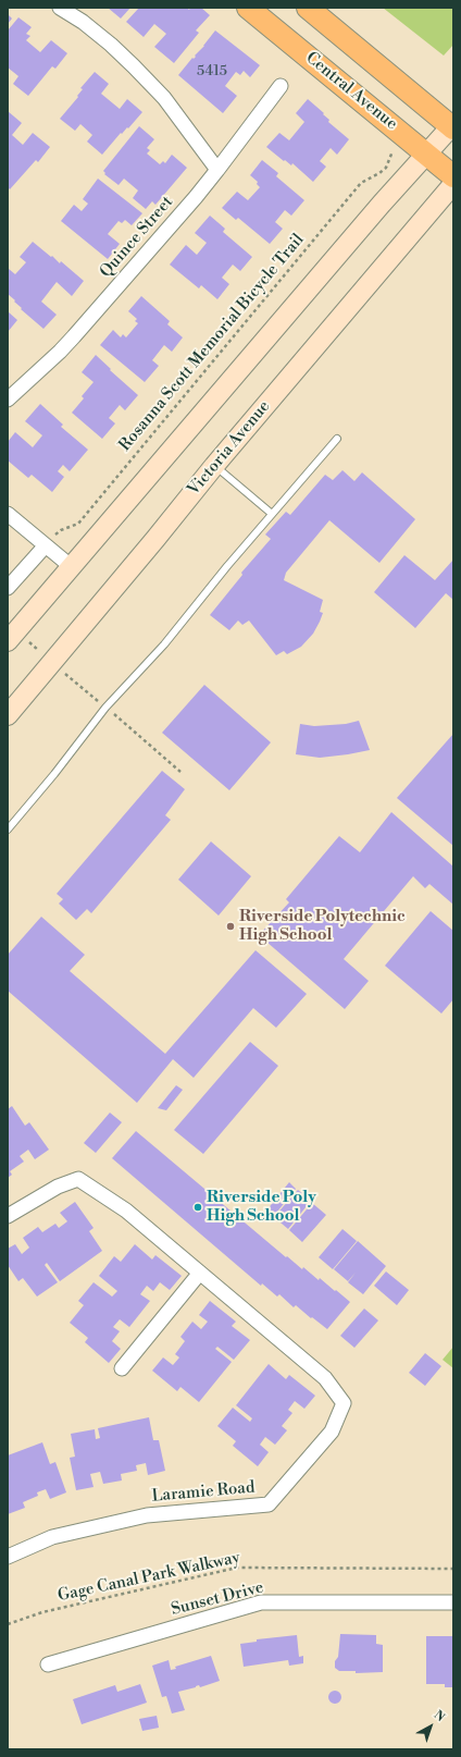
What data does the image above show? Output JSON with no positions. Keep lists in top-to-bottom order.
{
  "streets": {
    "main road": ["Central Avenue", "Victoria Avenue"],
    "street": ["Quince Street", "Laramie Road", "Sunset Drive"],
    "path": ["Rosanna Scott Memorial Bicycle Trail", "Gage Canal Park Walkway"]
  },
  "places": ["Riverside Polytechnic High School", "Riverside Poly High School"],
  "house_numbers": ["5415"],
  "north": "top right"
}
